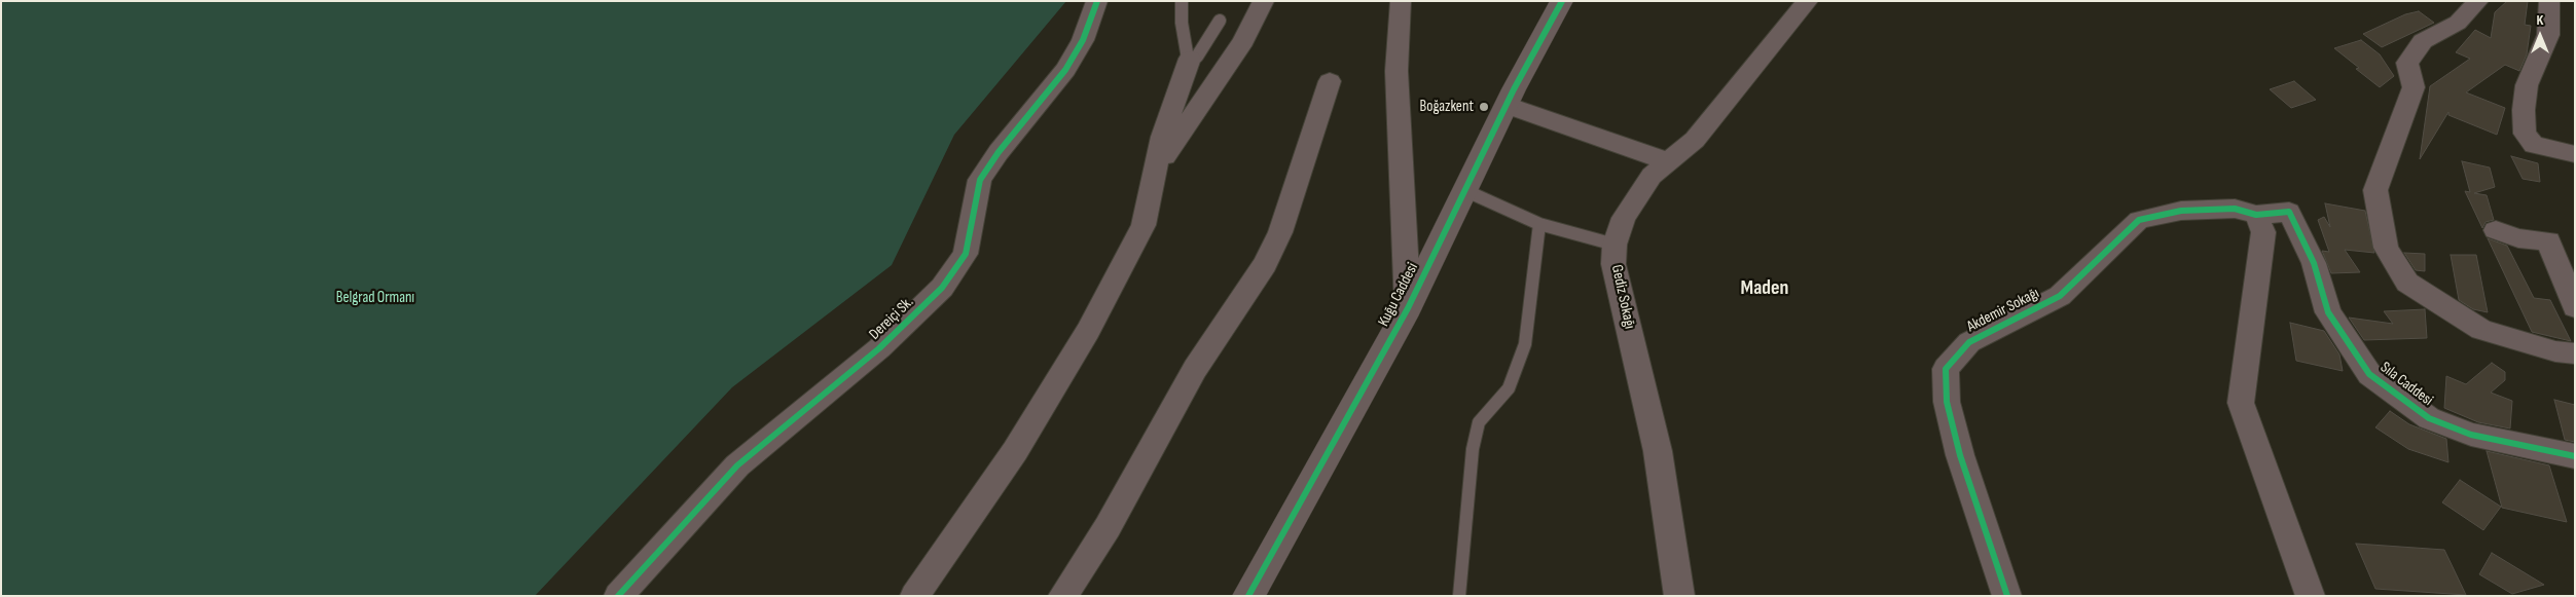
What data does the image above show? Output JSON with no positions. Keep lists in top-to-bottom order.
{
  "streets": {
    "street": [
      "Kuğu Caddesi",
      "Gediz Sokağı",
      "Akdemir Sokağı",
      "Dereiçi Sk.",
      "Sıla Caddesi"
    ]
  },
  "crossings": [
    ["Akdemir Sokağı", "Sıla Caddesi"]
  ],
  "districts": ["Maden"],
  "parks": ["Belgrad Ormanı"],
  "places": ["Boğazkent"],
  "north": "top"
}
